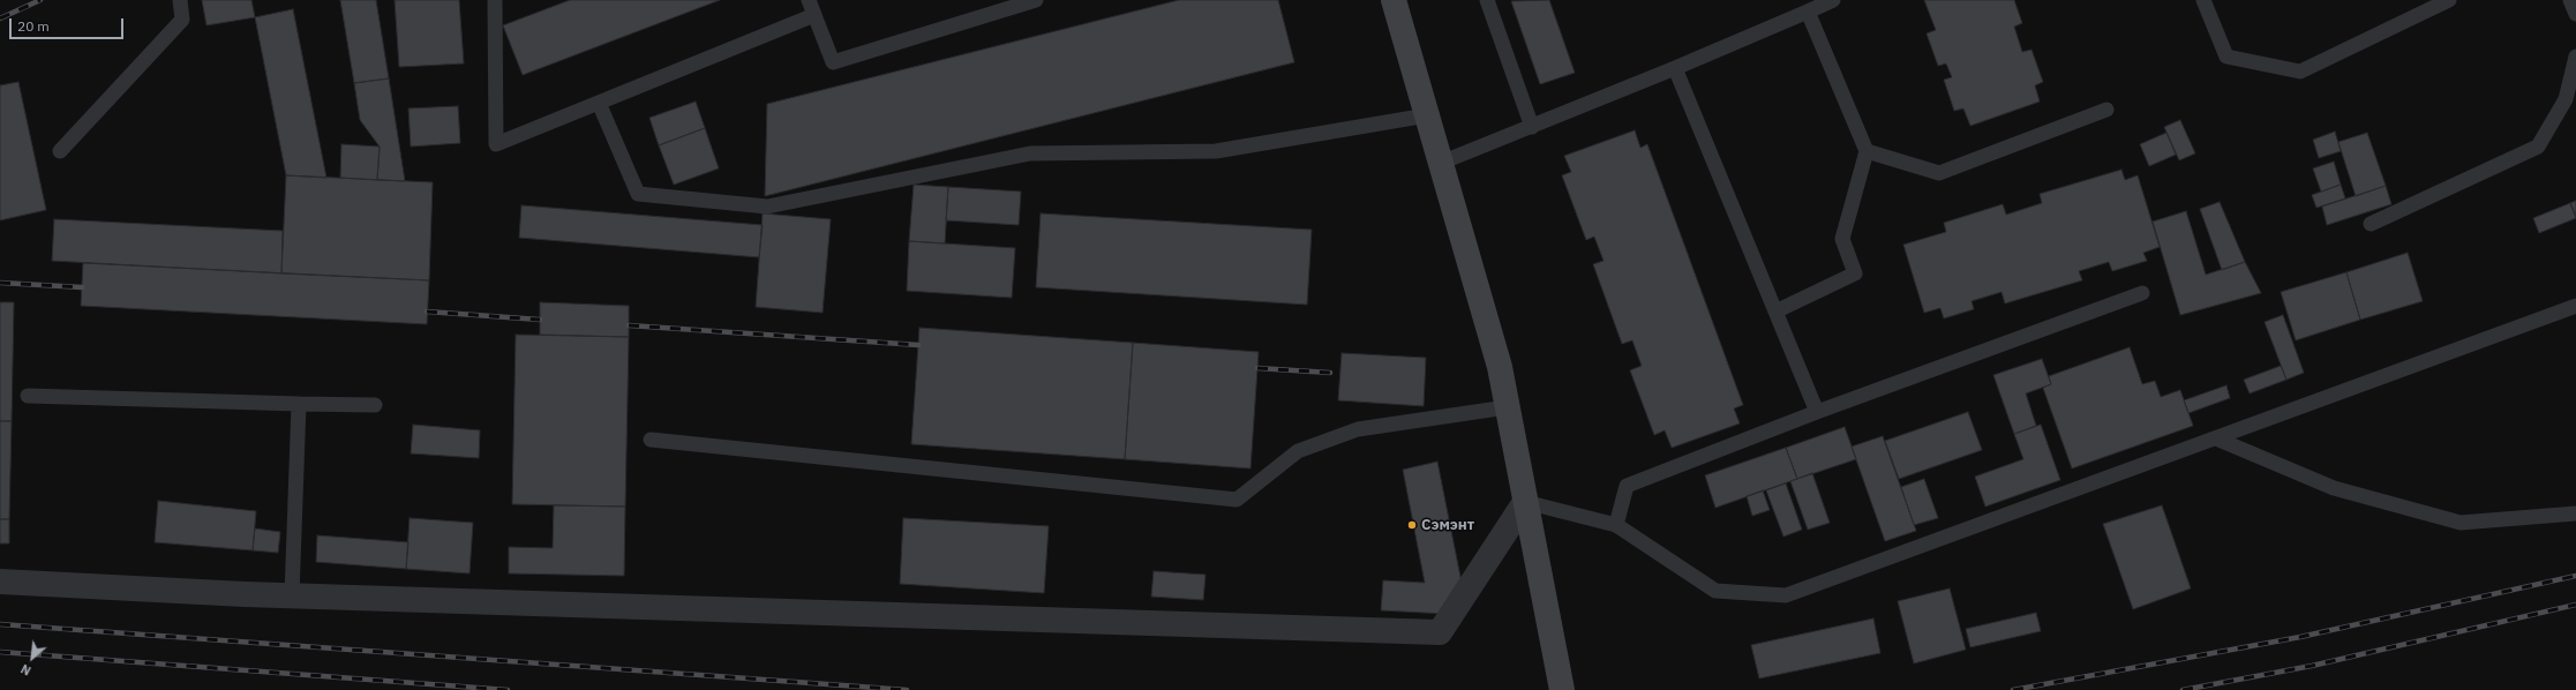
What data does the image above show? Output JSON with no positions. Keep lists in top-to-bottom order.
{
  "places": ["Сэмэнт"],
  "scale_bar": "20 m",
  "north": "bottom left"
}
